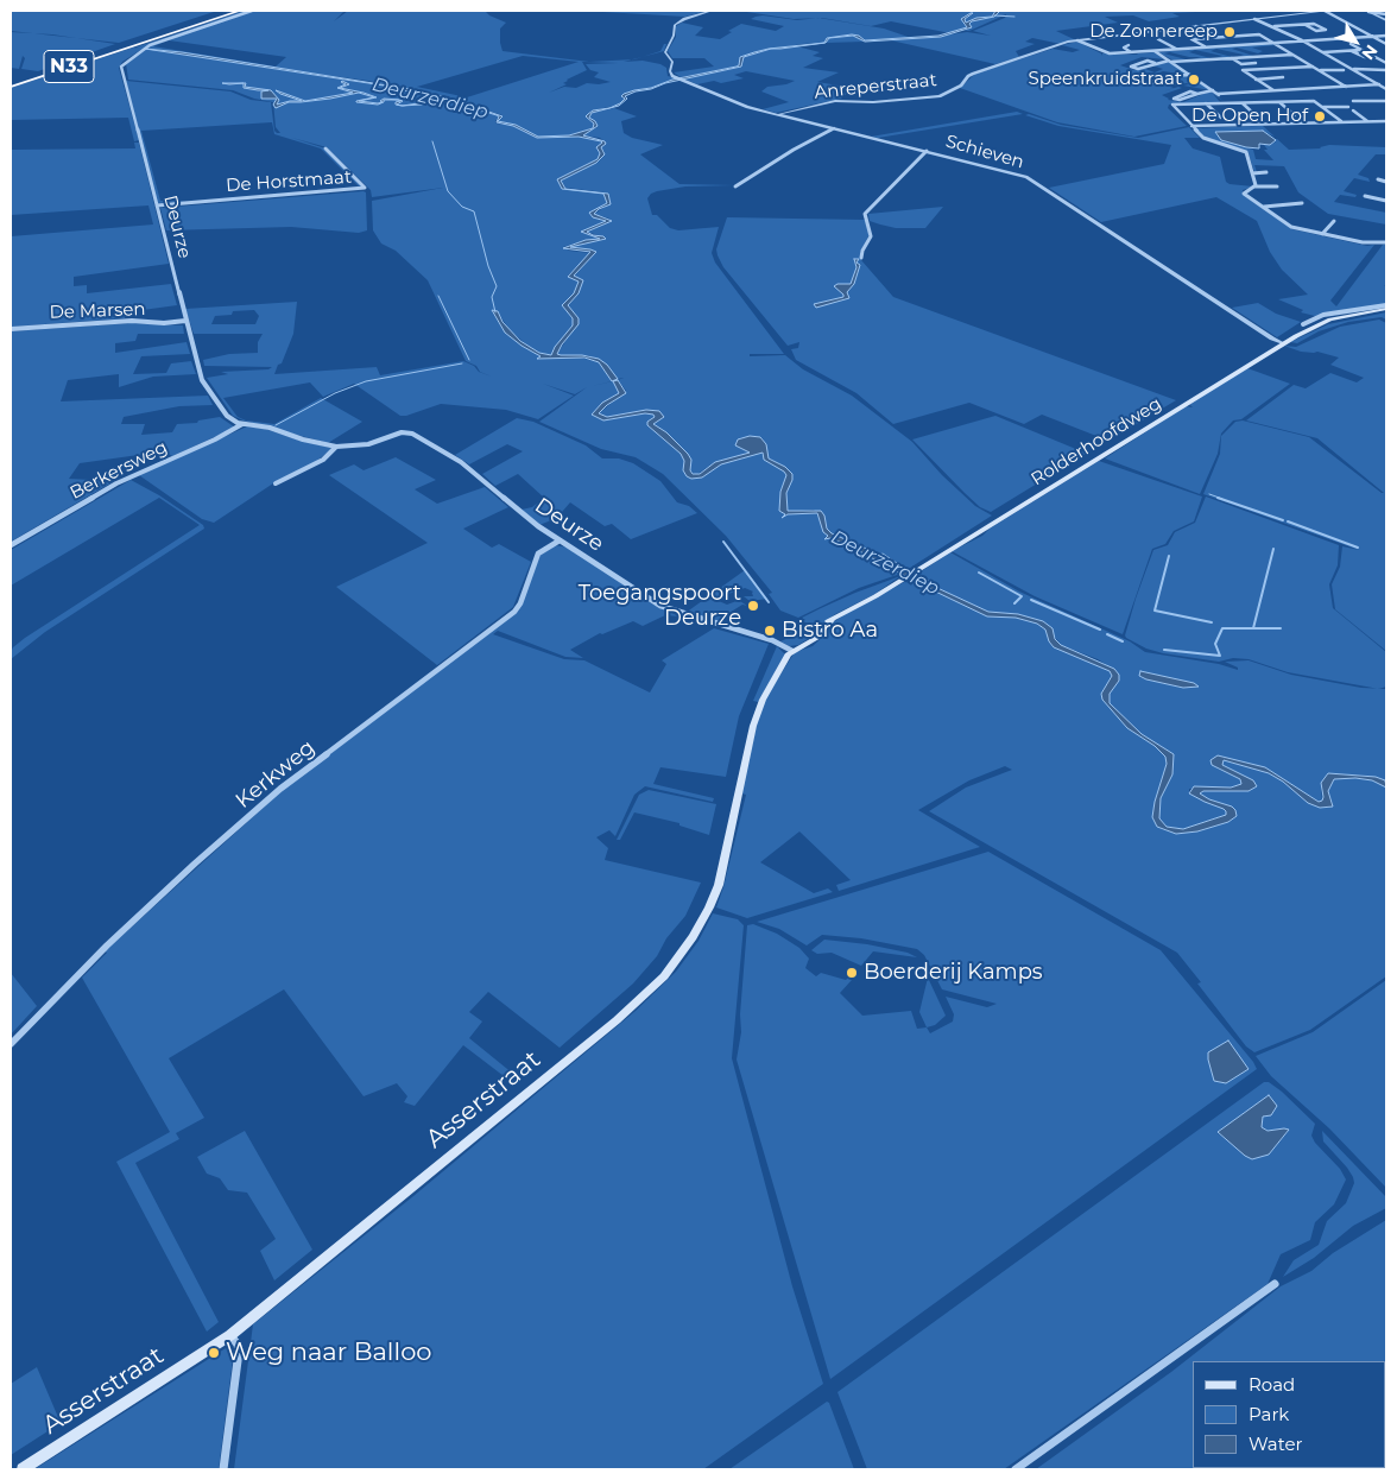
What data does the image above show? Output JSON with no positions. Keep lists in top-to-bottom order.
{
  "streets": {
    "highway": ["N33"],
    "main road": ["Rolderhoofdweg", "Asserstraat"],
    "street": [
      "Anreperstraat",
      "Schieven",
      "De Horstmaat",
      "Deurze",
      "De Marsen",
      "Berkersweg",
      "Kerkweg"
    ]
  },
  "crossings": [
    ["Anreperstraat", "Schieven"],
    ["Schieven", "Rolderhoofdweg"],
    ["De Horstmaat", "Deurze"],
    ["Deurze", "De Marsen"],
    ["Deurze", "Rolderhoofdweg"],
    ["Deurze", "Berkersweg"],
    ["Deurze", "Kerkweg"],
    ["Deurze", "Asserstraat"],
    ["Rolderhoofdweg", "Asserstraat"]
  ],
  "water": ["Deurzerdiep"],
  "places": [
    "De Zonnereep",
    "Speenkruidstraat",
    "De Open Hof",
    "Toegangspoort Deurze",
    "Bistro Aa",
    "Boerderij Kamps",
    "Weg naar Balloo"
  ],
  "legend": ["Road", "Park", "Water"],
  "north": "bottom right"
}
